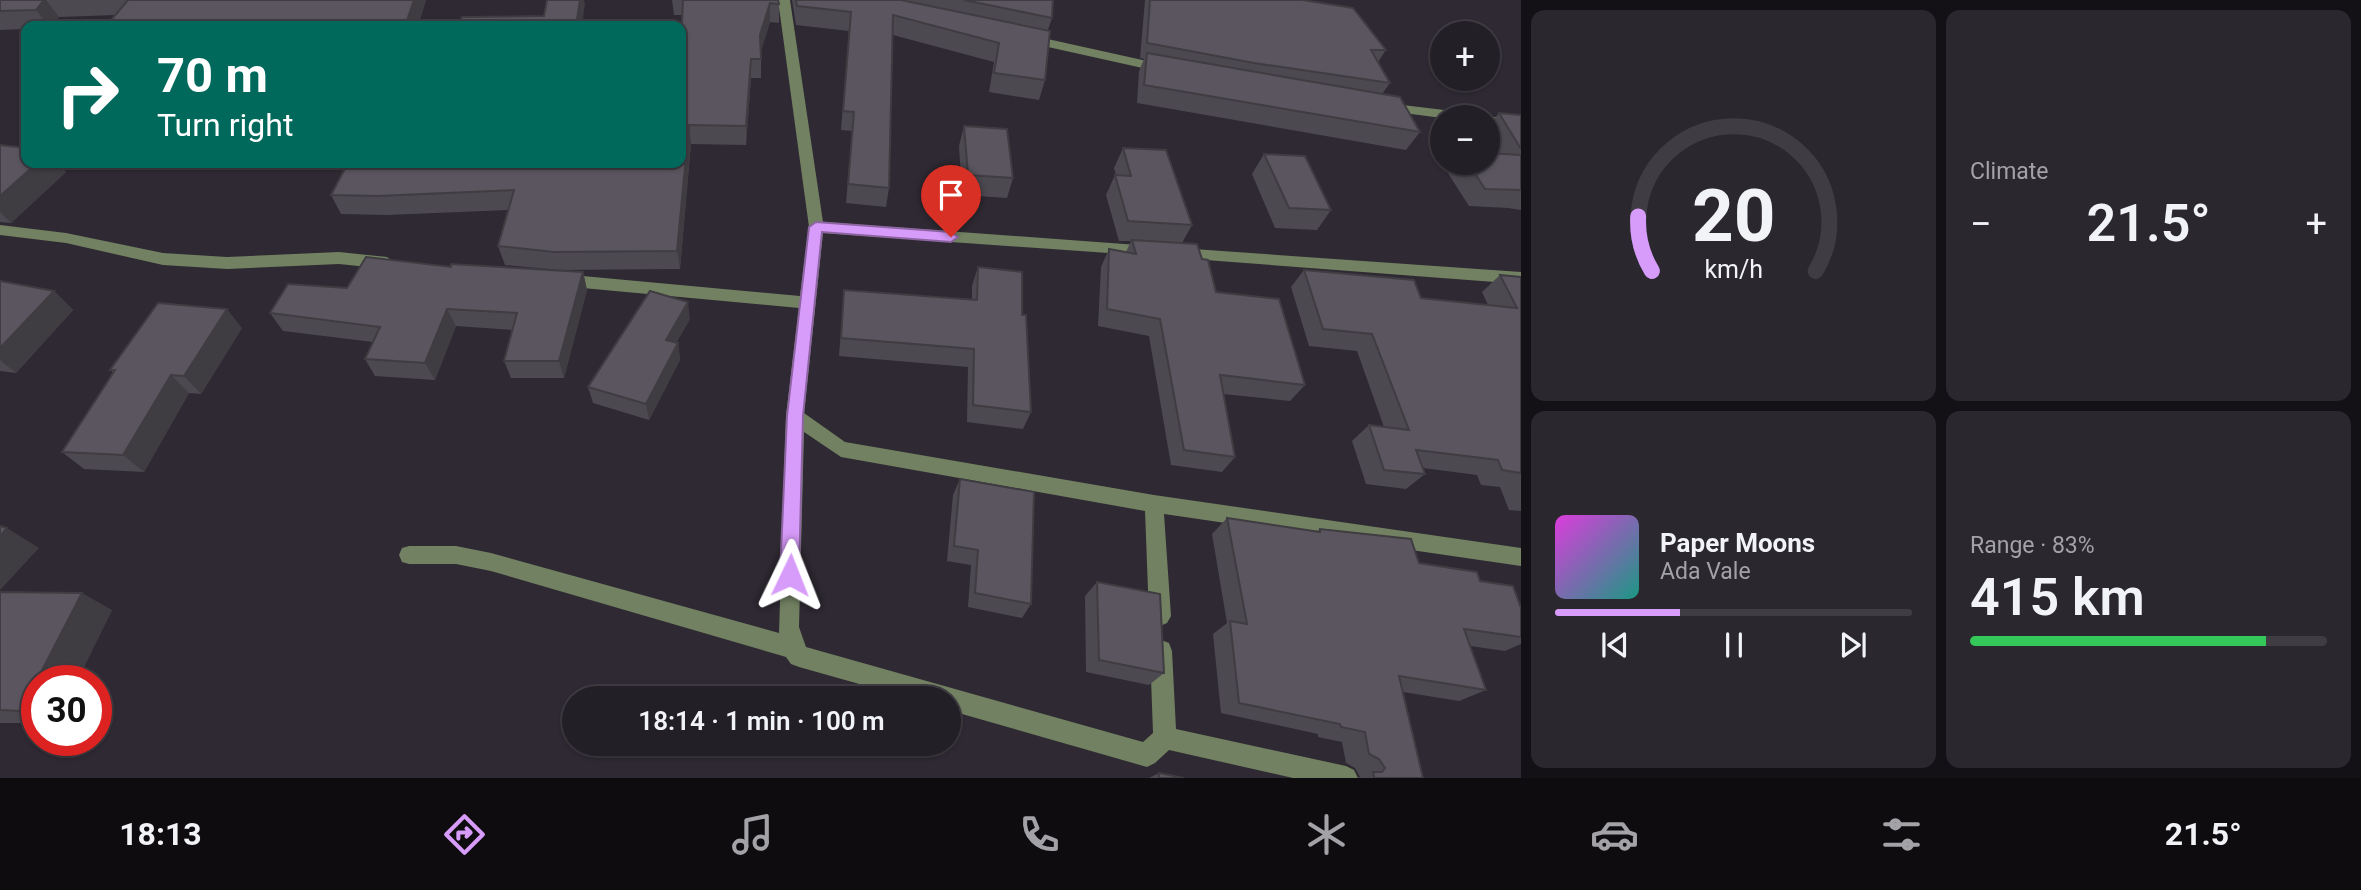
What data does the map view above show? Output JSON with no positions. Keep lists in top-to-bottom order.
{
  "page": {
    "tile": [
      "Climate",
      ["Range · 83%", "415 km"]
    ],
    "map_buttons": ["+", "−"],
    "turn": ["70 m", "Turn right"],
    "heat": ["−", "21.5°", "+"],
    "song": ["Paper Moons", "Ada Vale"],
    "limit": "30",
    "trip": "18:14 · 1 min · 100 m",
    "tabs": ["18:13", "21.5°"],
    "gauge": ["20", "km/h"]
  }
}
